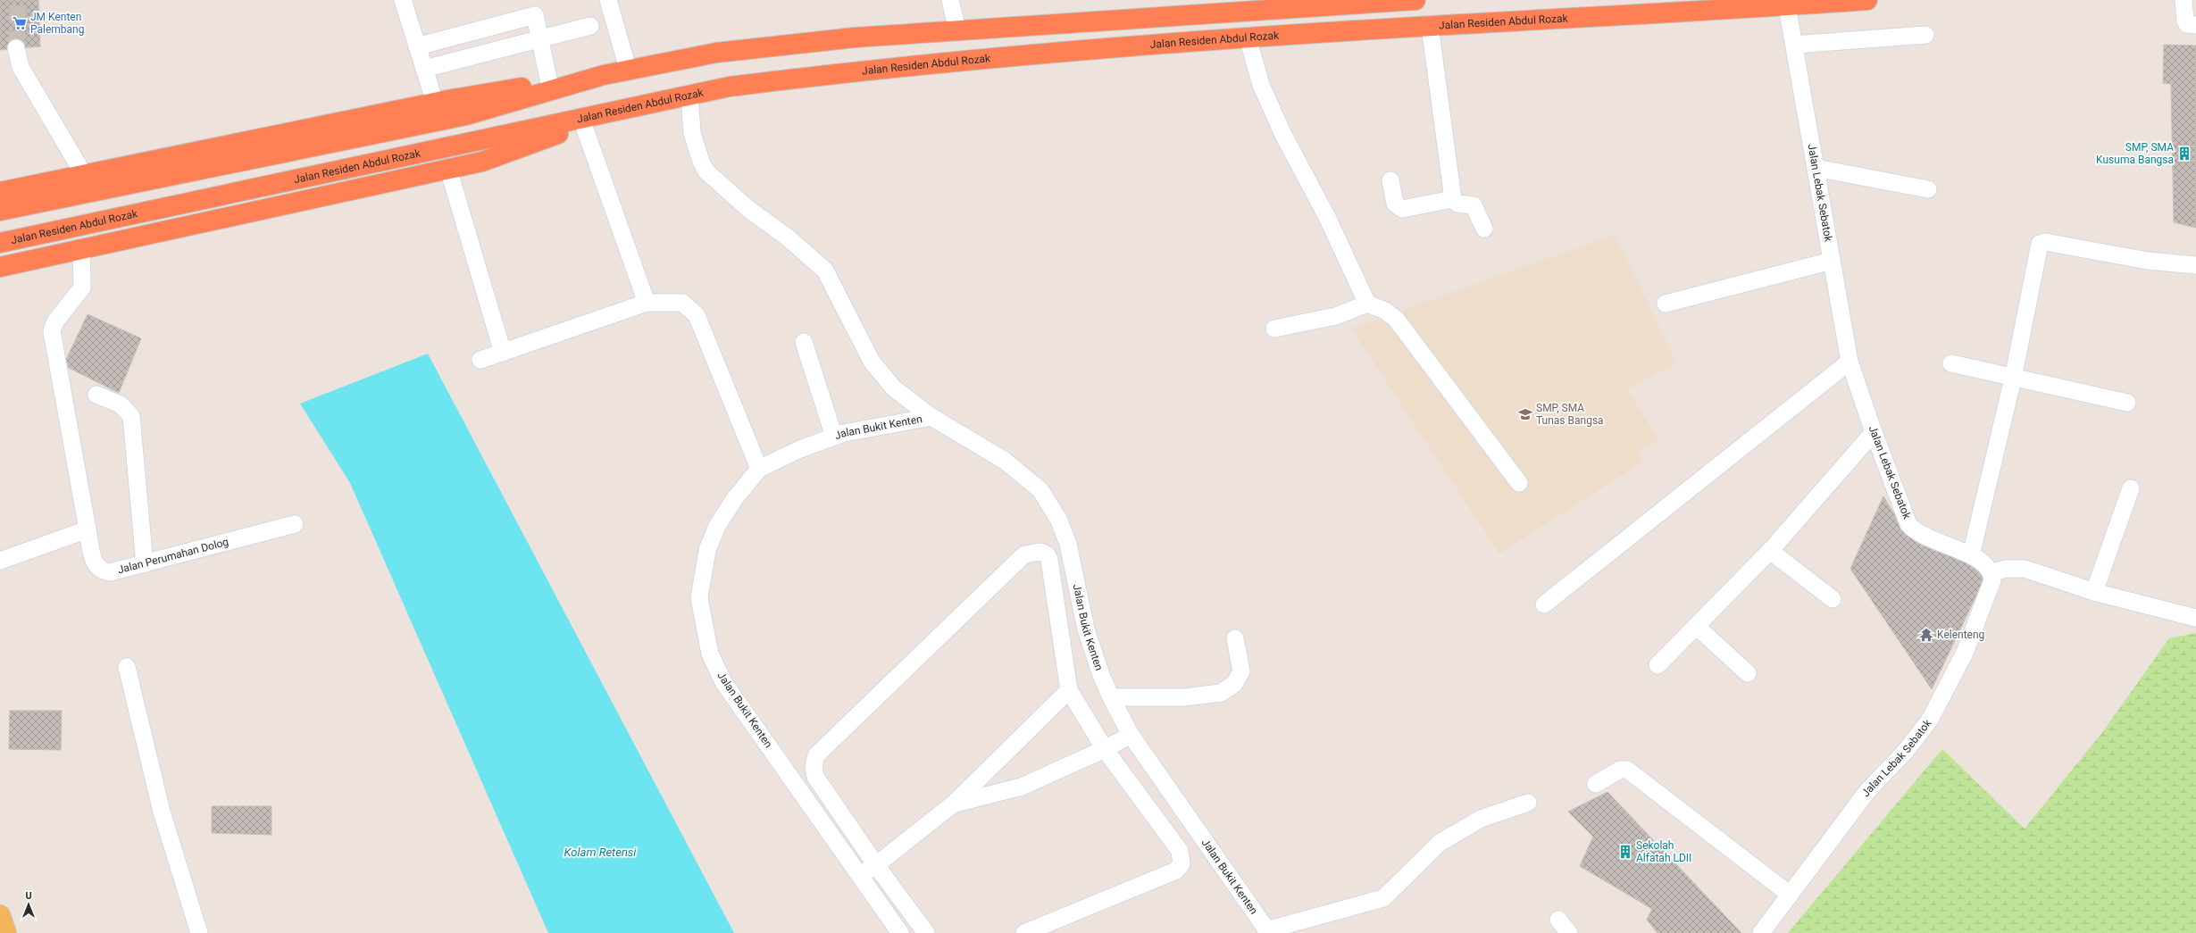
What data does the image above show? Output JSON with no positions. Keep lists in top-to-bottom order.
{
  "streets": {
    "highway": ["Jalan Residen Abdul Rozak"],
    "street": ["Jalan Lebak Sebatok", "Jalan Bukit Kenten", "Jalan Perumahan Dolog"]
  },
  "crossings": [
    ["Jalan Residen Abdul Rozak", "Jalan Lebak Sebatok"]
  ],
  "water": ["Kolam Retensi"],
  "places": {
    "supermarket": ["JM Kenten Palembang"],
    "building": ["SMP, SMA Kusuma Bangsa", "Sekolah Alfatah LDII"],
    "school or university": ["SMP, SMA Tunas Bangsa"],
    "temple": ["Kelenteng"]
  },
  "north": "top"
}
